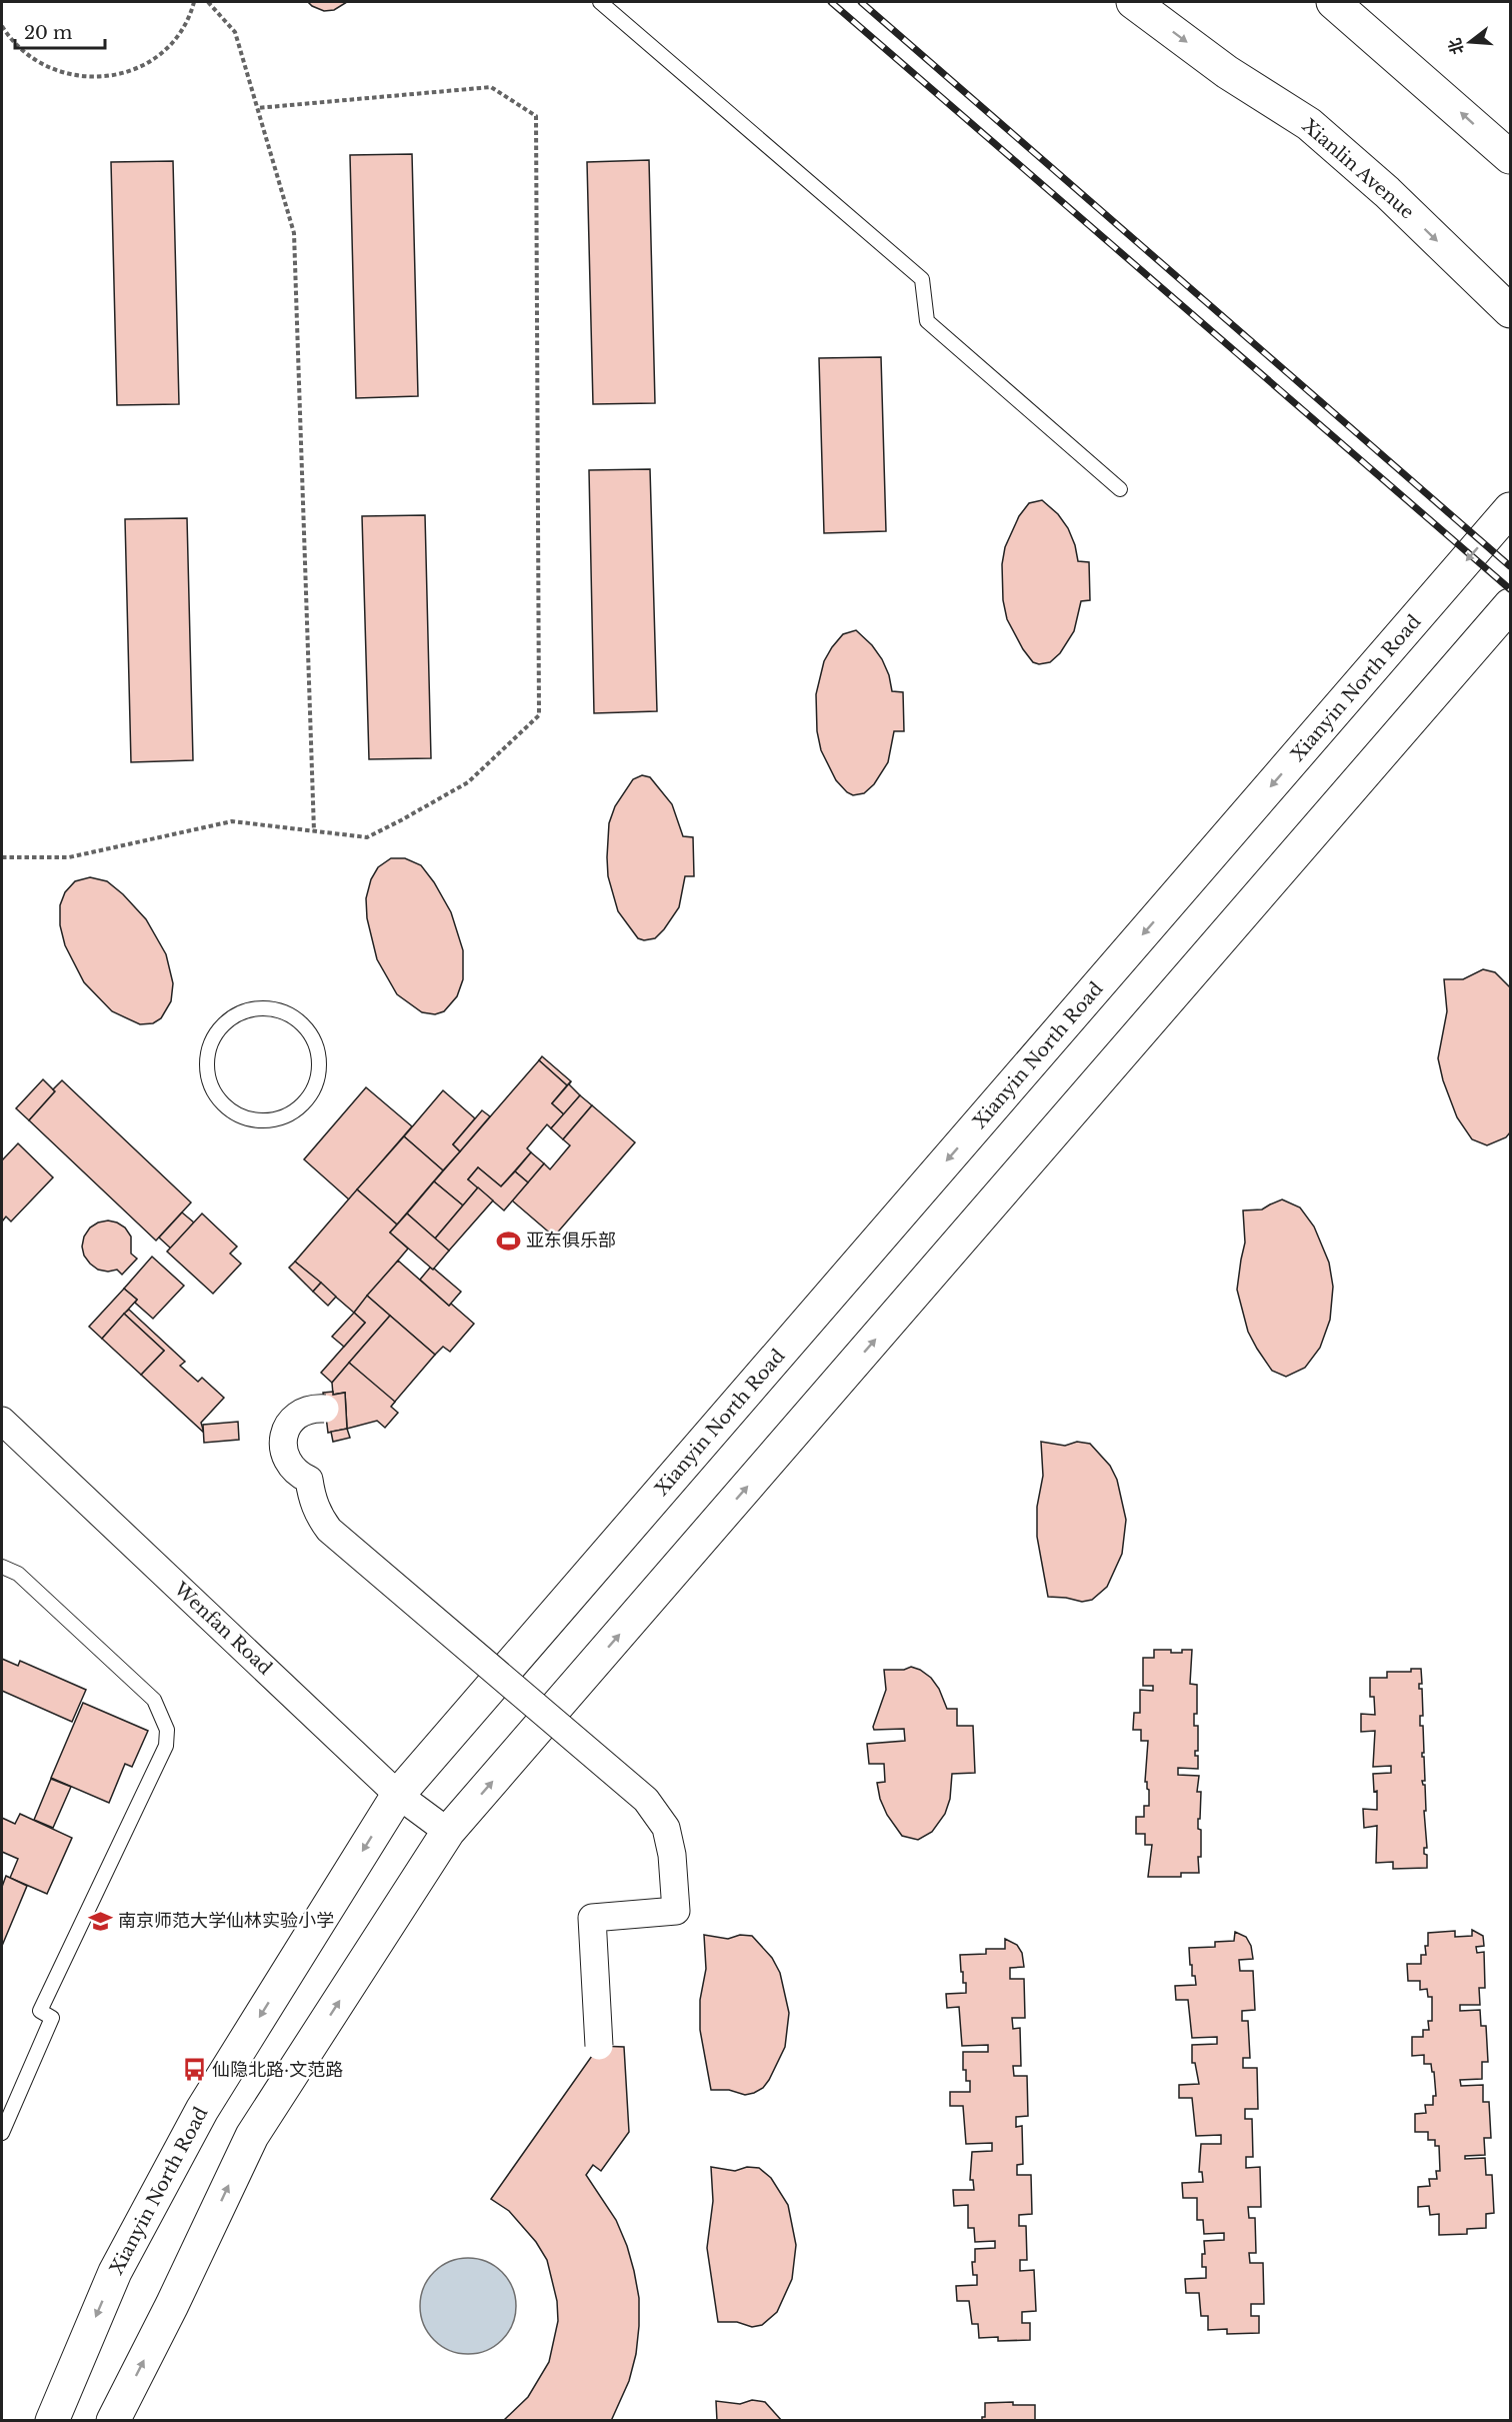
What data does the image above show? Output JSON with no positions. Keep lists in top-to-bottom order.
{
  "streets": {
    "main road": ["Xianlin Avenue", "Xianyin North Road"],
    "street": ["Wenfan Road"]
  },
  "crossings": [
    ["Xianyin North Road", "Wenfan Road"]
  ],
  "places": {
    "sports": ["亚东俱乐部"],
    "school or university": ["南京师范大学仙林实验小学"],
    "bus stop": ["仙隐北路·文范路"]
  },
  "scale_bar": "20 m",
  "north": "left"
}
